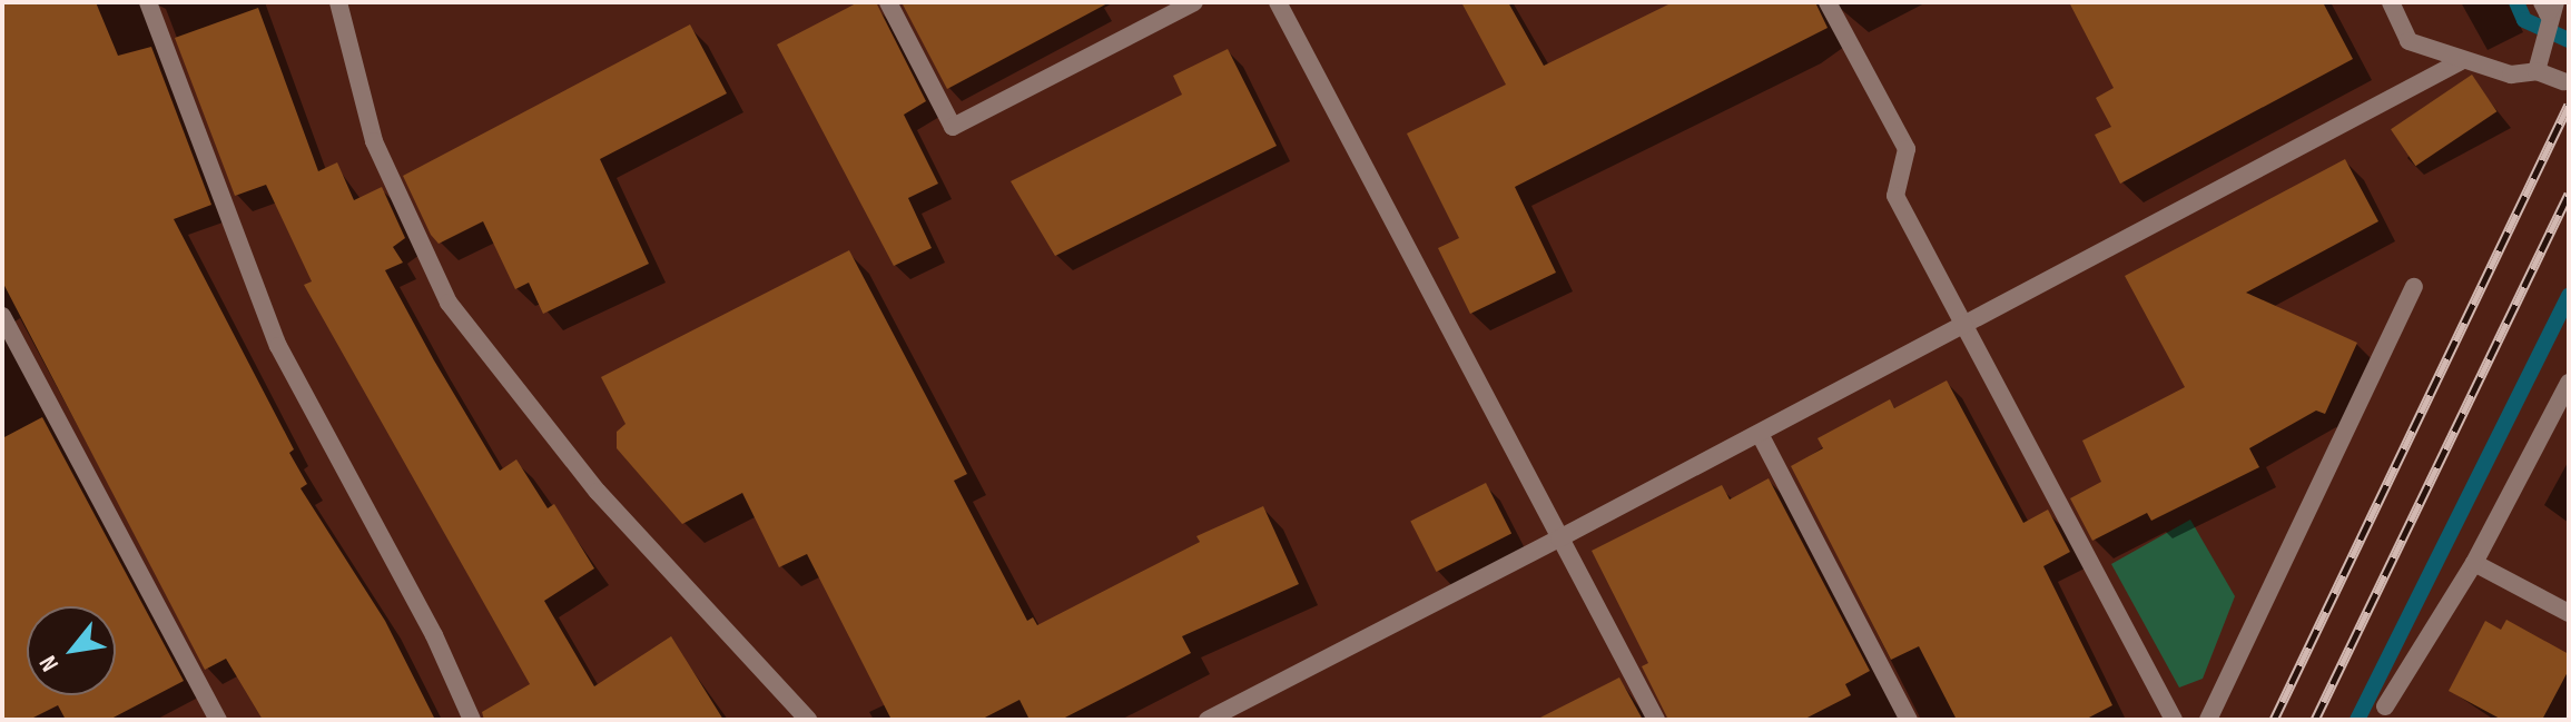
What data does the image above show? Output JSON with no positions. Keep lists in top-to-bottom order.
{
  "north": "bottom left"
}
